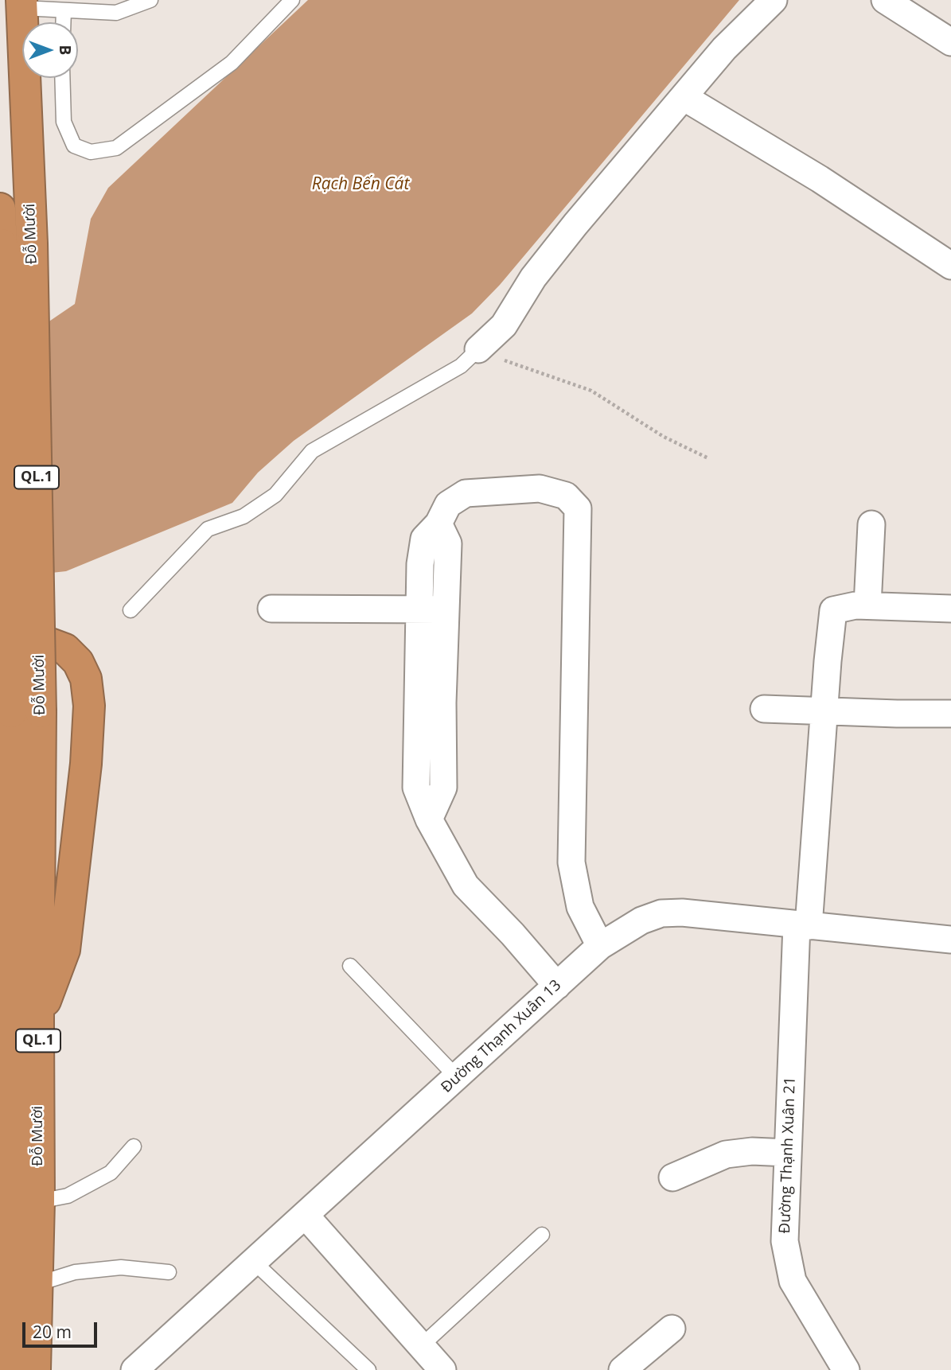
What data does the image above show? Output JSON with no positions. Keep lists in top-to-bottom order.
{
  "streets": {
    "highway": ["Đỗ Mười", "QL.1"],
    "street": ["Đường Thạnh Xuân 13", "Đường Thạnh Xuân 21"]
  },
  "crossings": [
    ["Đường Thạnh Xuân 13", "Đường Thạnh Xuân 21"]
  ],
  "water": ["Rạch Bến Cát"],
  "scale_bar": "20 m",
  "north": "right"
}
